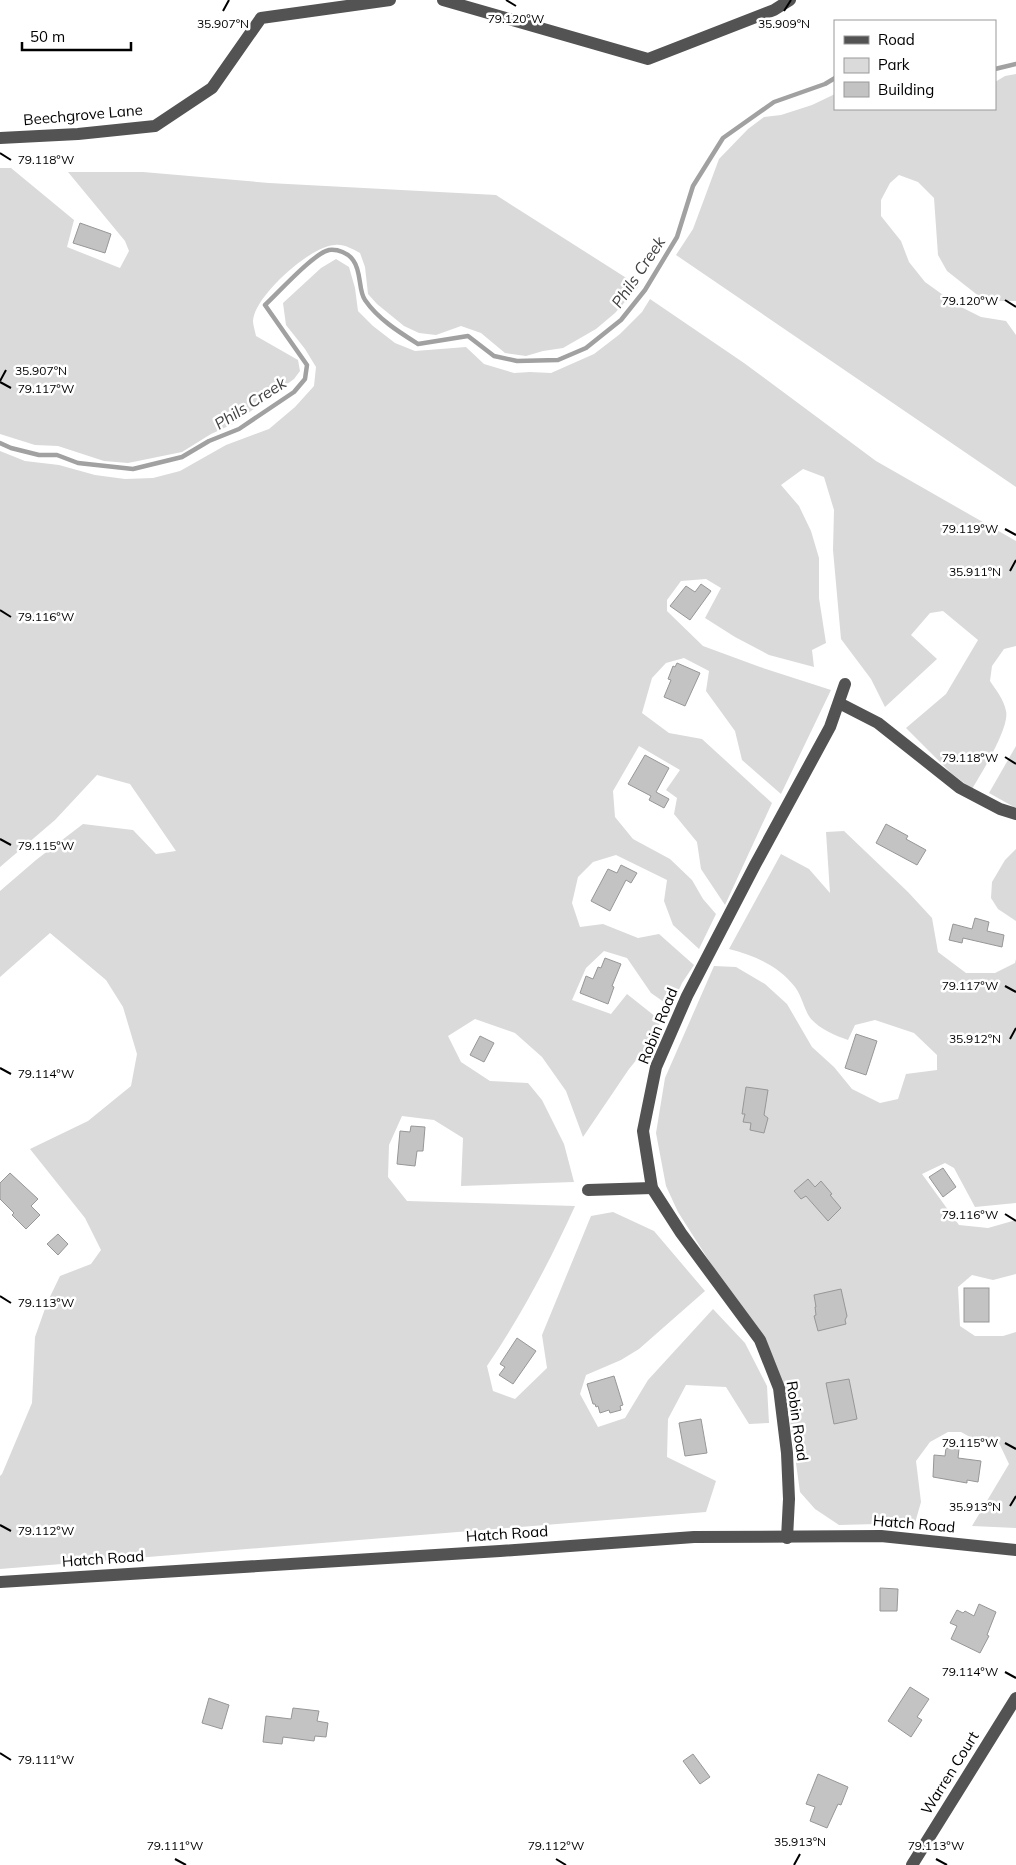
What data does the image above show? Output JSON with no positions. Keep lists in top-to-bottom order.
{
  "streets": {
    "street": [
      "Beechgrove Lane",
      "Robin Road",
      "Hatch Road",
      "Warren Court"
    ]
  },
  "crossings": [
    ["Robin Road", "Hatch Road"]
  ],
  "water": ["Phils Creek"],
  "legend": ["Road", "Park", "Building"],
  "scale_bar": "50 m",
  "coordinates": [
    "79.120°W",
    "35.907°N",
    "35.909°N",
    "79.118°W",
    "79.117°W",
    "79.119°W",
    "35.911°N",
    "79.116°W",
    "79.115°W",
    "35.912°N",
    "79.114°W",
    "79.113°W",
    "35.913°N",
    "79.112°W",
    "79.111°W"
  ]
}
